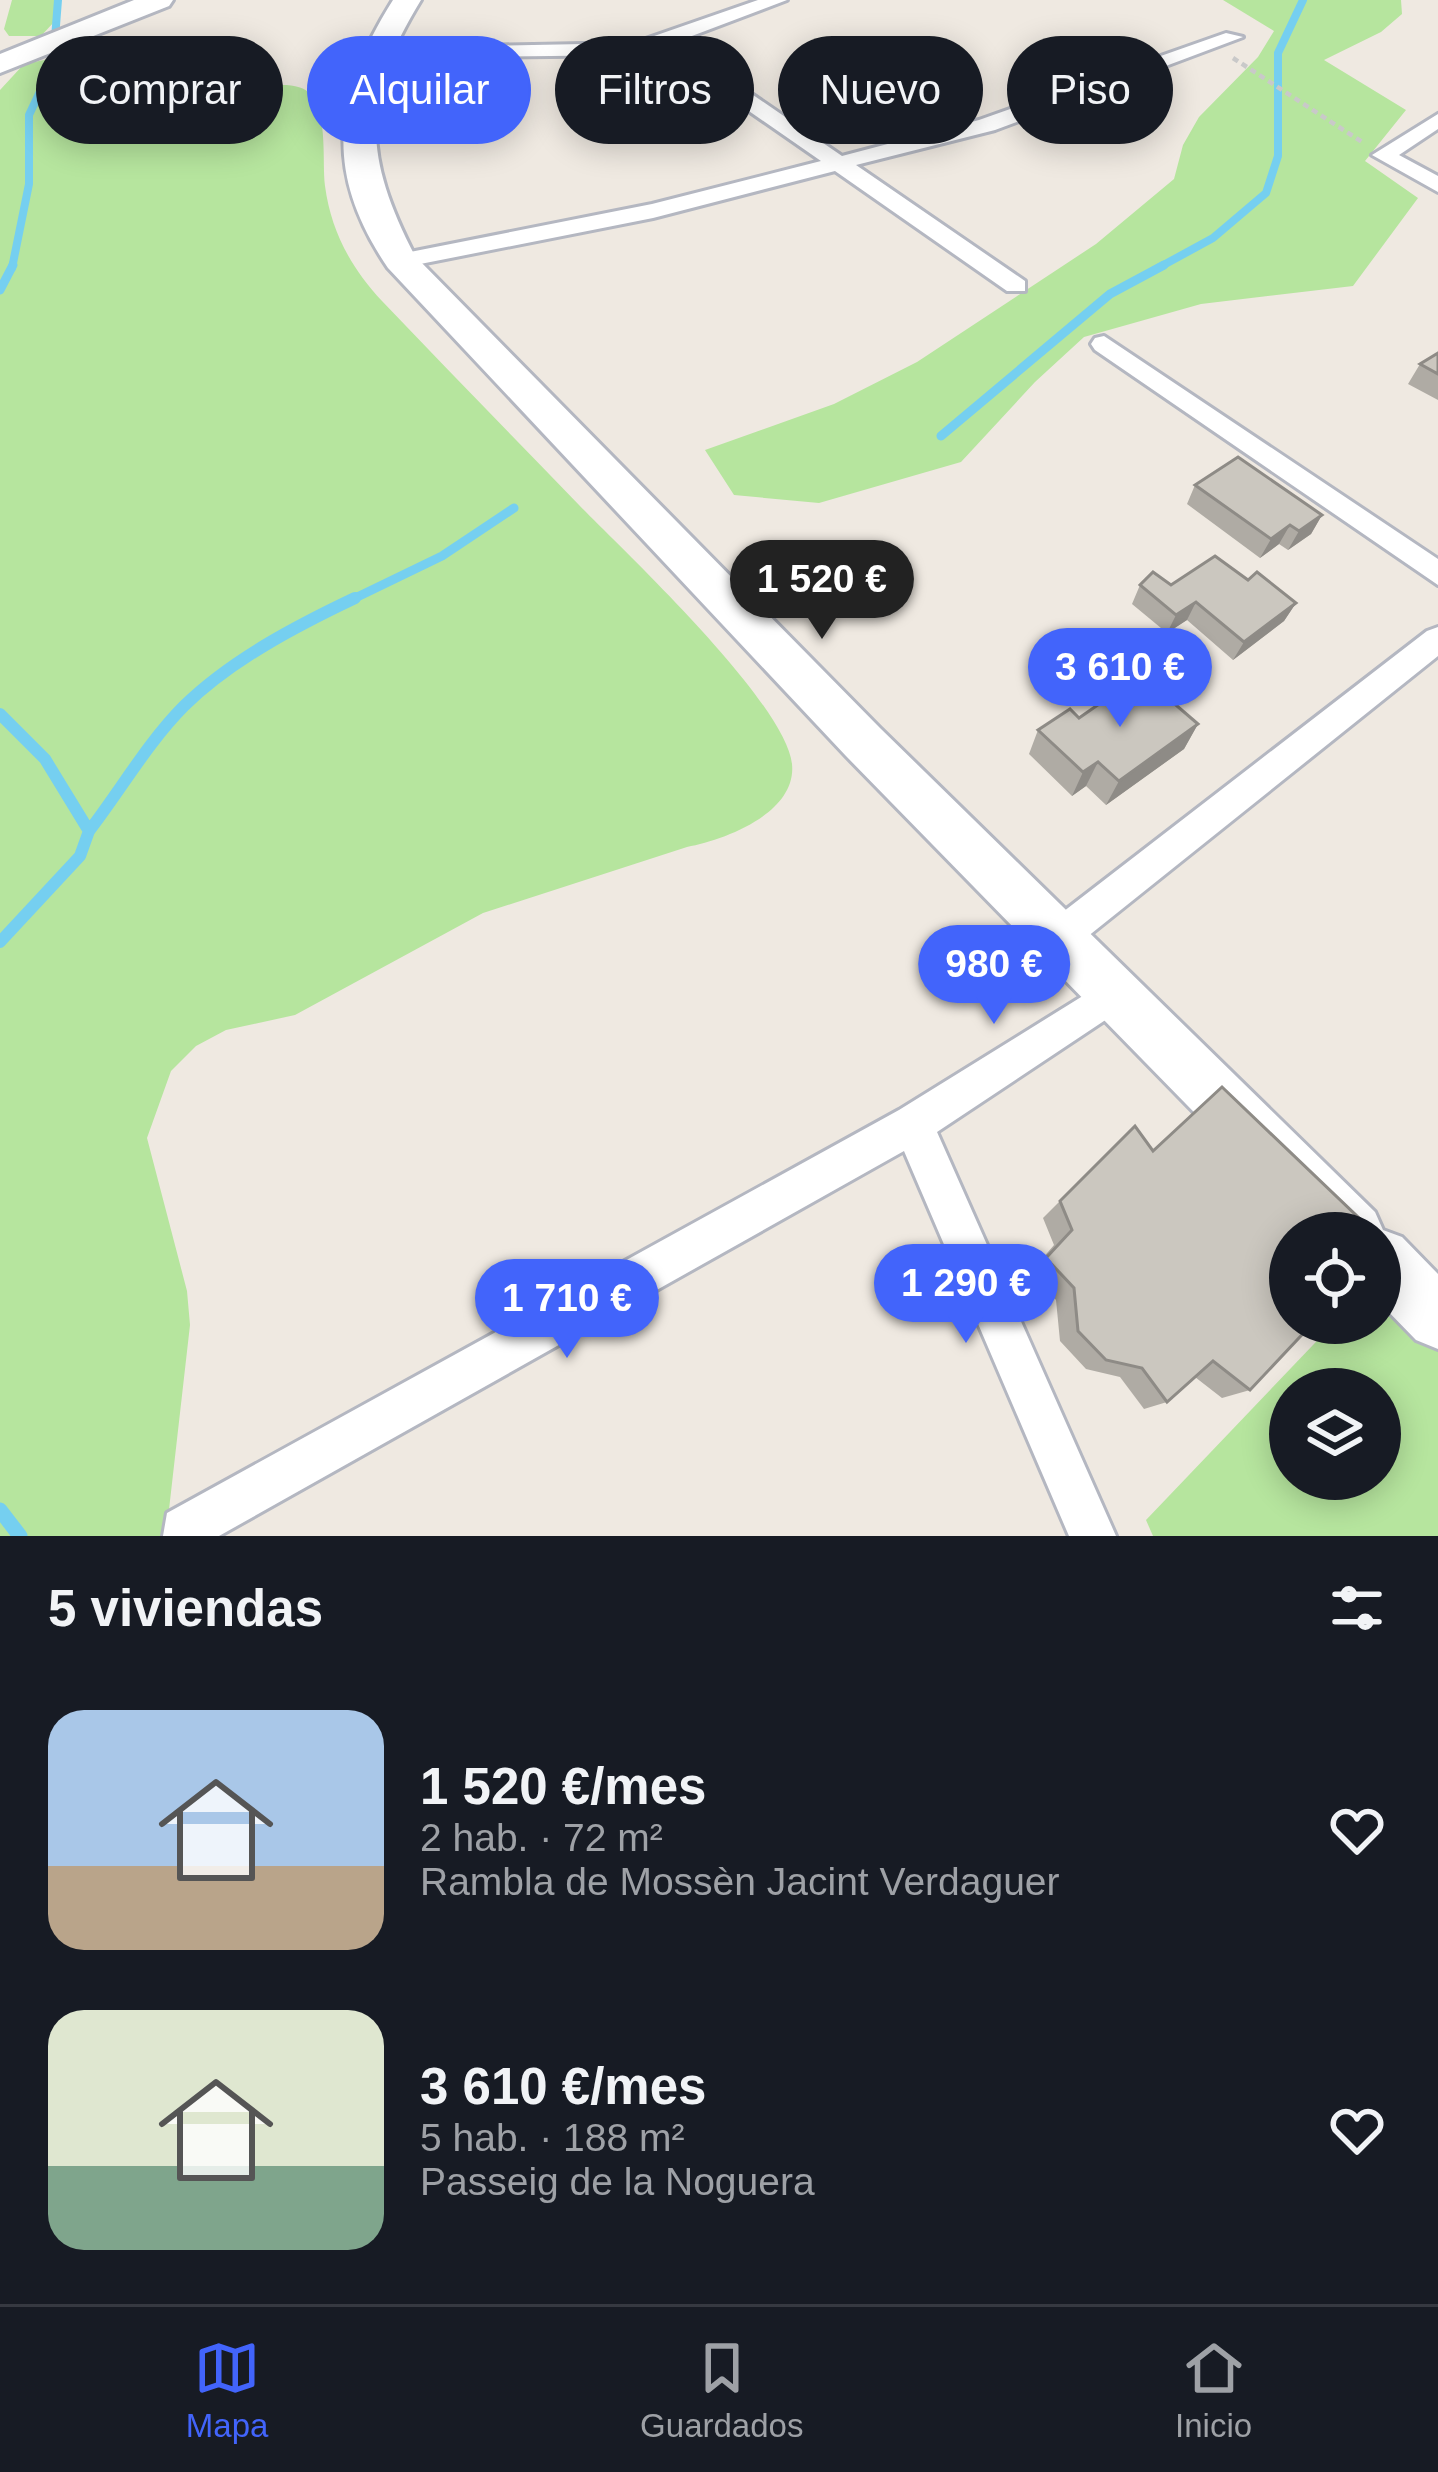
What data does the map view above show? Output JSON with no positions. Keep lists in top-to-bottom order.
{
  "page": {
    "chip": [
      "Comprar",
      "Alquilar",
      "Filtros",
      "Nuevo",
      "Piso"
    ],
    "price": [
      "1 520 €",
      "3 610 €",
      "980 €",
      "1 290 €",
      "1 710 €"
    ],
    "heading": "5 viviendas",
    "list": [
      {
        "name": "1 520 €/mes",
        "note": "2 hab. · 72 m² · Rambla de Mossèn Jacint Verdaguer"
      },
      {
        "name": "3 610 €/mes",
        "note": "5 hab. · 188 m² · Passeig de la Noguera"
      }
    ],
    "tabs": ["Mapa", "Guardados", "Inicio"]
  }
}
